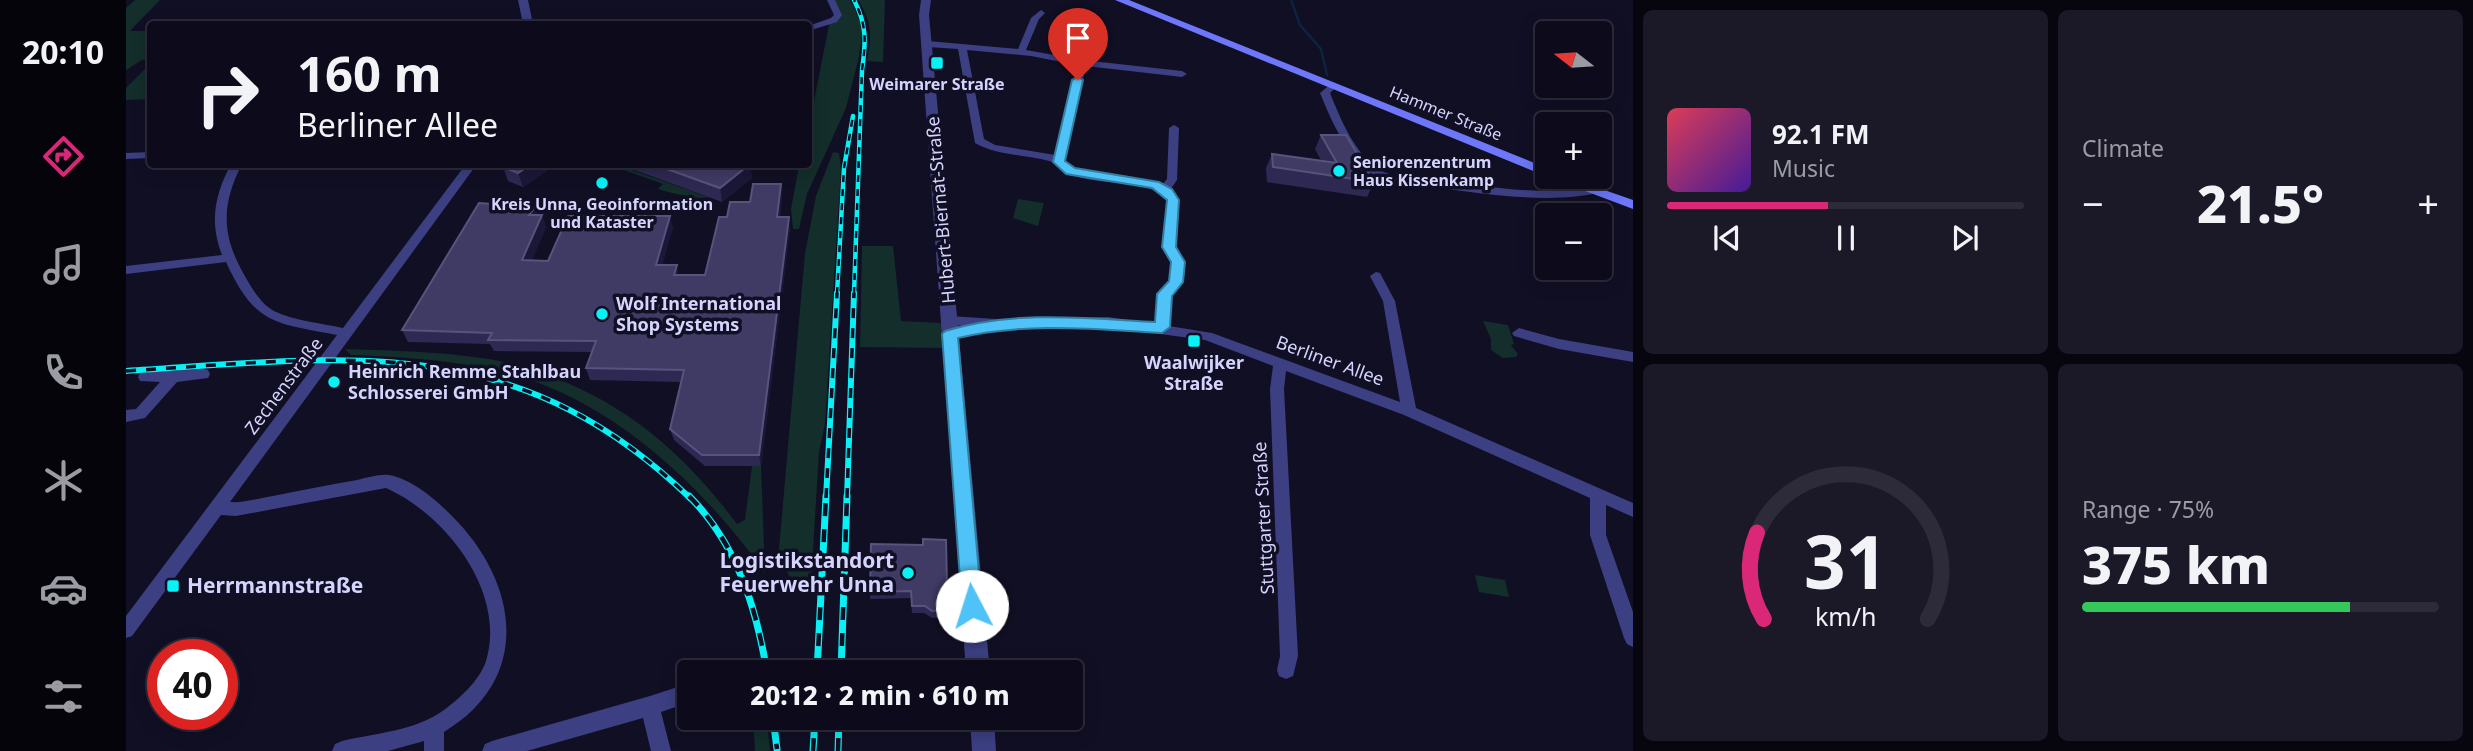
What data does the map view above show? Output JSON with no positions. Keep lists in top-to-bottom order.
{
  "streets": {
    "main road": ["Hammer Straße"],
    "street": [
      "Hubert-Biernat-Straße",
      "Berliner Allee",
      "Zechenstraße",
      "Stuttgarter Straße"
    ]
  },
  "crossings": [
    ["Hubert-Biernat-Straße", "Berliner Allee"],
    ["Berliner Allee", "Stuttgarter Straße"]
  ],
  "places": {
    "transit": ["Weimarer Straße", "Waalwijker Straße", "Herrmannstraße"],
    "other": [
      "Seniorenzentrum Haus Kissenkamp",
      "Kreis Unna, Geoinformation und Kataster",
      "Wolf International Shop Systems",
      "Heinrich Remme Stahlbau Schlosserei GmbH",
      "Logistikstandort Feuerwehr Unna"
    ]
  },
  "north": "left",
  "page": {
    "tabs": "20:10",
    "tile": [
      "Climate",
      ["Range · 75%", "375 km"]
    ],
    "map_buttons": ["+", "−"],
    "turn": ["160 m", "Berliner Allee"],
    "song": ["92.1 FM", "Music"],
    "heat": ["−", "21.5°", "+"],
    "limit": "40",
    "trip": "20:12 · 2 min · 610 m",
    "gauge": ["31", "km/h"]
  }
}
